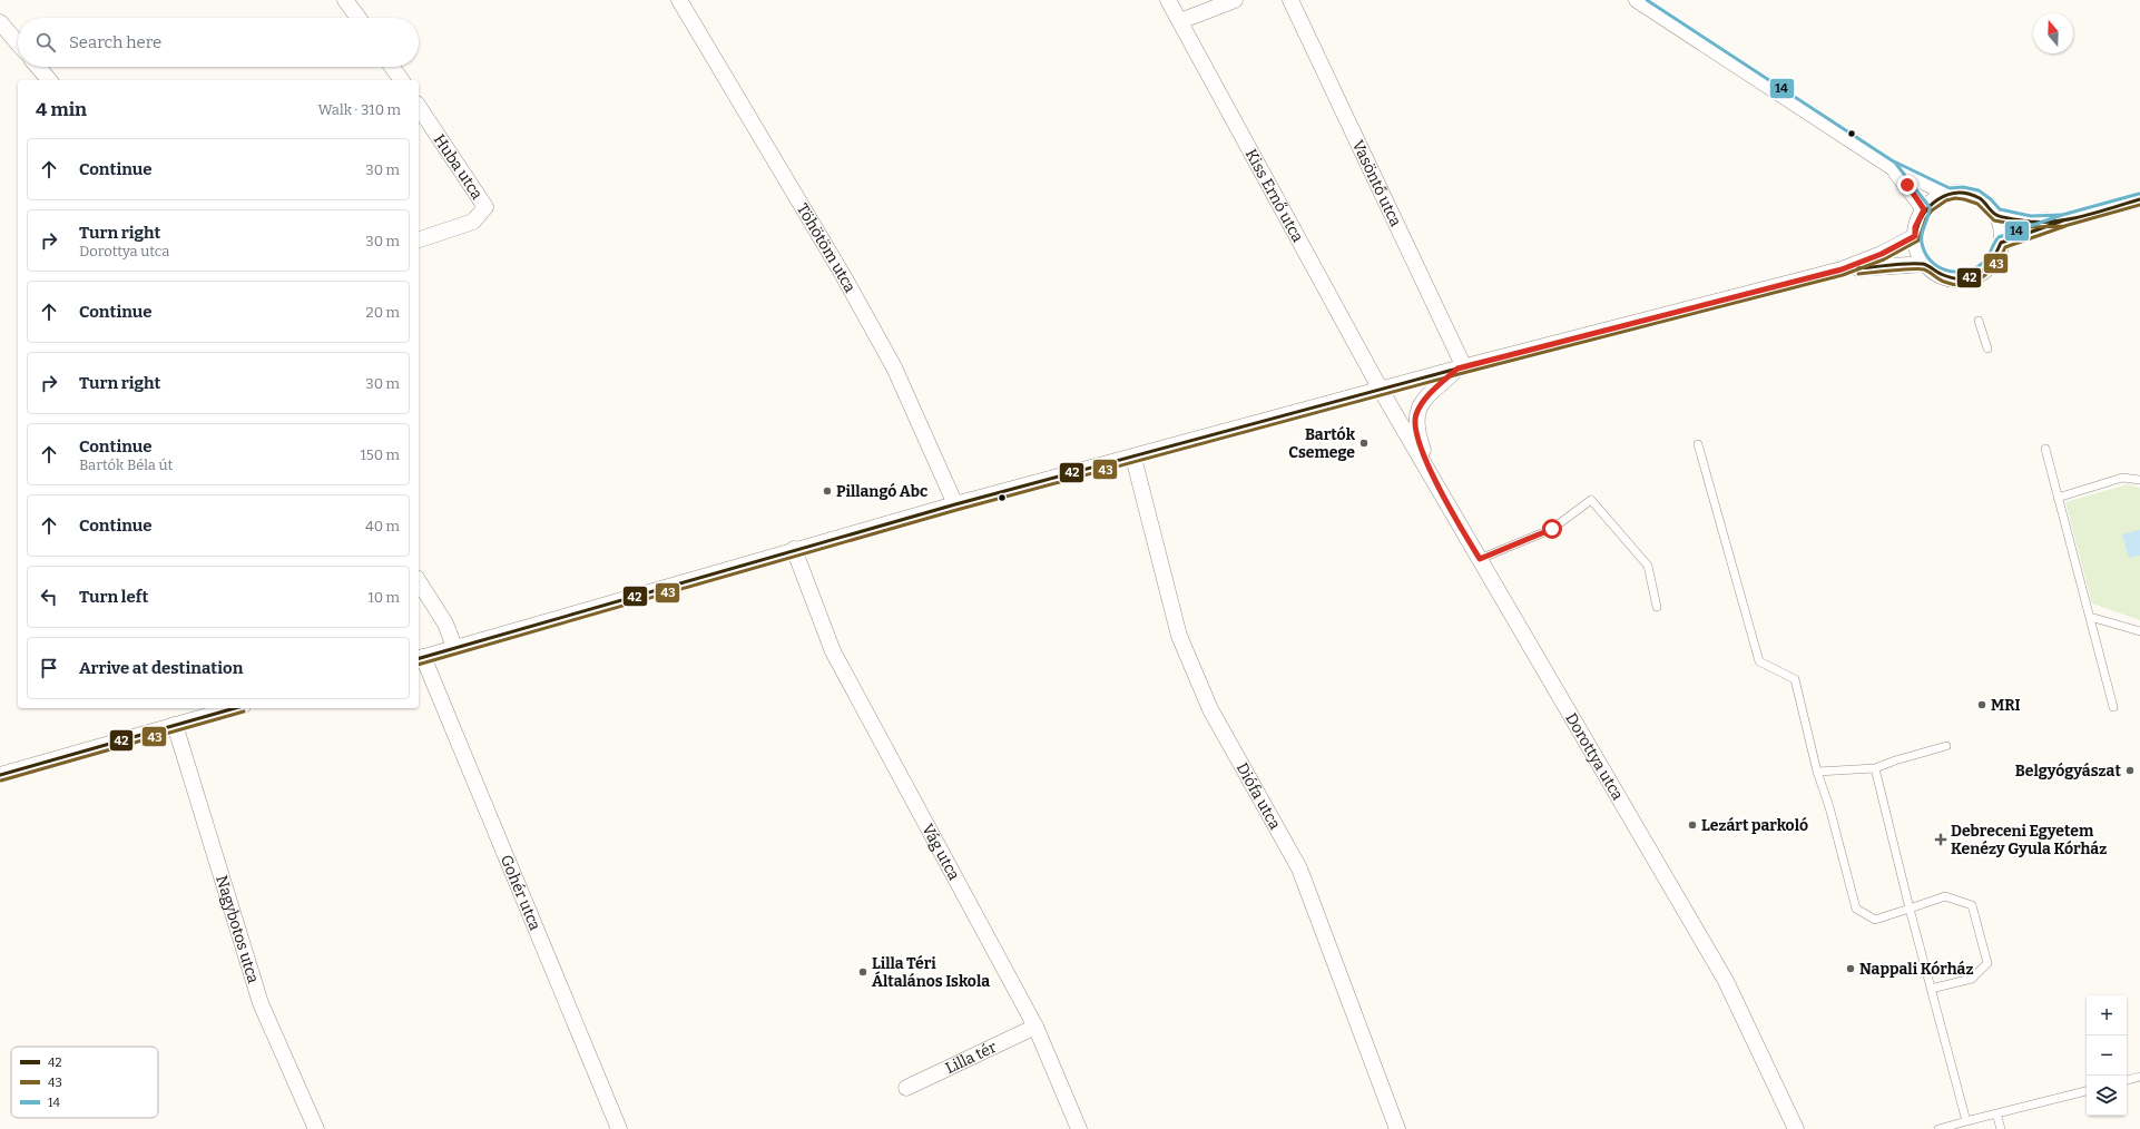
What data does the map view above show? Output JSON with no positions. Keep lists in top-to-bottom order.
{
  "streets": {
    "street": [
      "Huba utca",
      "Vasöntő utca",
      "Kiss Ernő utca",
      "Töhötöm utca",
      "Dorottya utca",
      "Diófa utca",
      "Vág utca",
      "Gohér utca",
      "Nagybotos utca",
      "Lilla tér"
    ]
  },
  "crossings": [
    ["Kiss Ernő utca", "Dorottya utca"],
    ["Vág utca", "Lilla tér"]
  ],
  "places": {
    "other": [
      "Bartók Csemege",
      "Pillangó Abc",
      "MRI",
      "Belgyógyászat",
      "Lezárt parkoló",
      "Nappali Kórház",
      "Lilla Téri Általános Iskola"
    ],
    "health": ["Debreceni Egyetem Kenézy Gyula Kórház"]
  },
  "lines": ["transit line 14", "transit line 42", "transit line 43"],
  "legend": ["42", "43", "14"],
  "north": "top",
  "page": {
    "search": "Search here",
    "heading": ["4 min", "Walk · 310 m"],
    "list": [
      ["Continue", "30 m"],
      ["Turn right", "Dorottya utca", "30 m"],
      ["Continue", "20 m"],
      ["Turn right", "30 m"],
      ["Continue", "Bartók Béla út", "150 m"],
      ["Continue", "40 m"],
      ["Turn left", "10 m"],
      "Arrive at destination"
    ],
    "map_buttons": ["+", "−"]
  }
}
